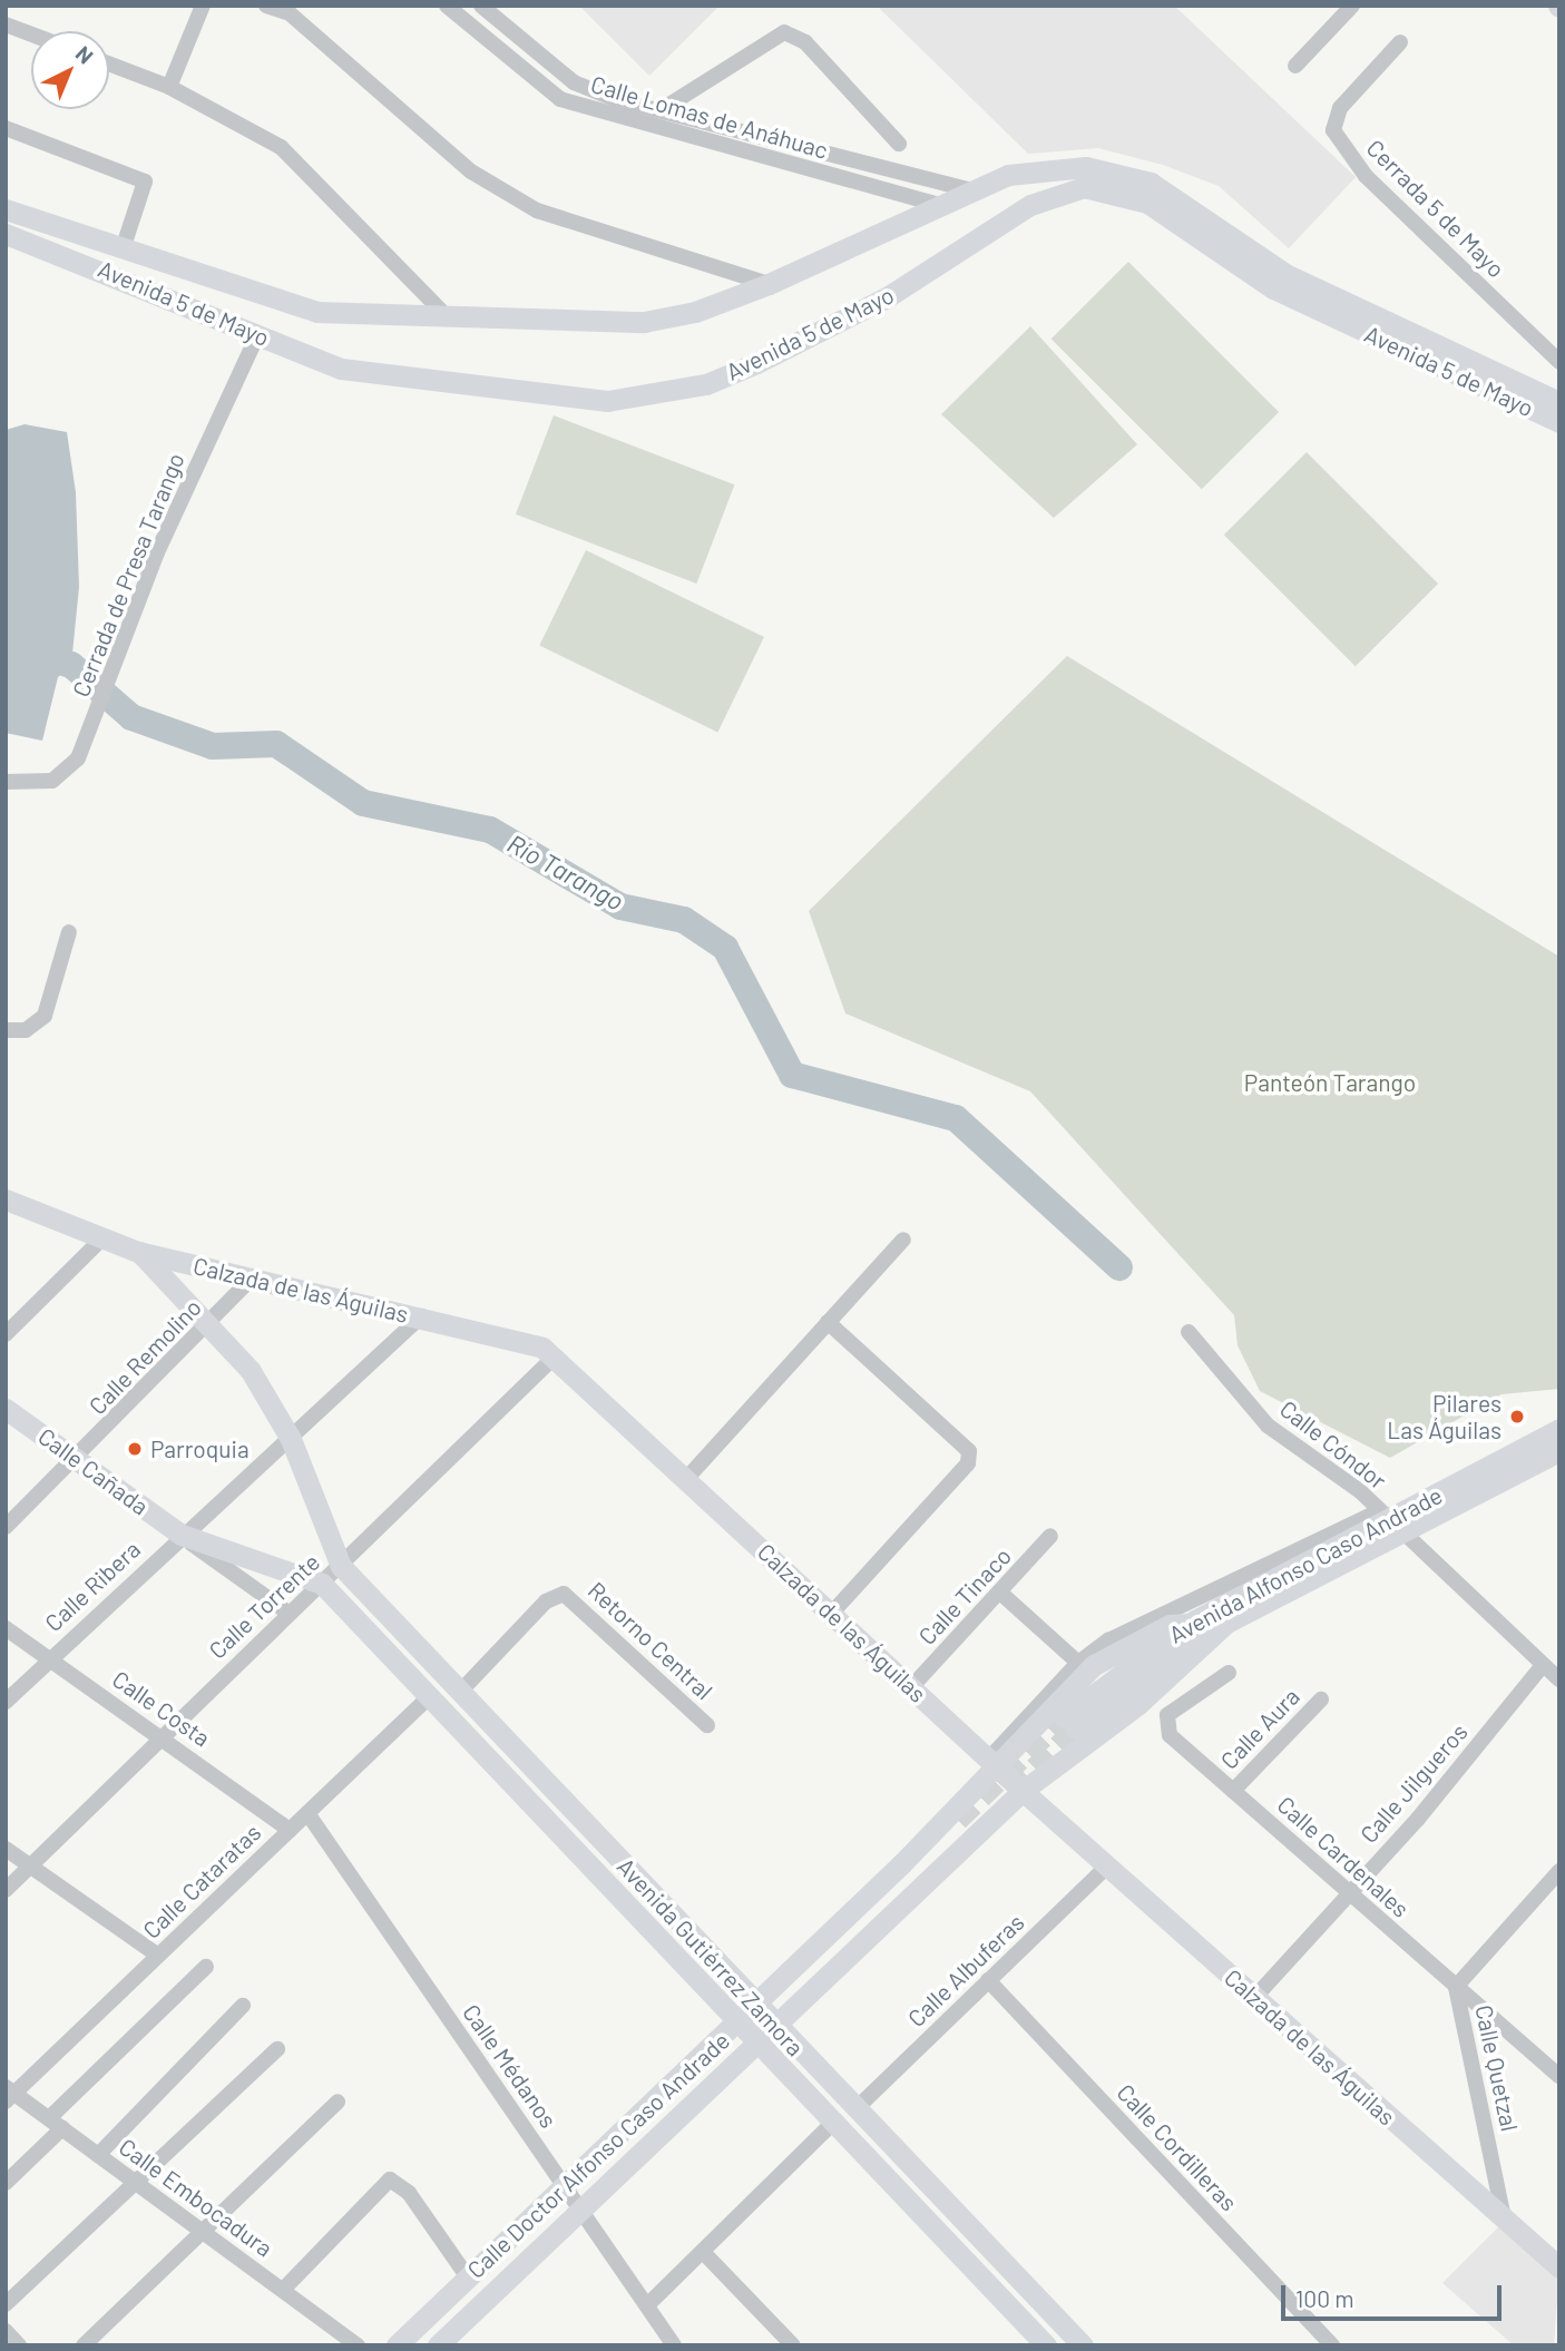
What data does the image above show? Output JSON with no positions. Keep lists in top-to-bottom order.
{
  "streets": {
    "main road": [
      "Avenida 5 de Mayo",
      "Calzada de las Águilas",
      "Calle Cañada",
      "Avenida Alfonso Caso Andrade",
      "Avenida Gutiérrez Zamora",
      "Calle Doctor Alfonso Caso Andrade"
    ],
    "street": [
      "Calle Lomas de Anáhuac",
      "Cerrada 5 de Mayo",
      "Cerrada de Presa Tarango",
      "Calle Remolino",
      "Calle Cóndor",
      "Calle Ribera",
      "Calle Tinaco",
      "Calle Torrente",
      "Retorno Central",
      "Calle Costa",
      "Calle Aura",
      "Calle Jilgueros",
      "Calle Cardenales",
      "Calle Cataratas",
      "Calle Albuferas",
      "Calle Médanos",
      "Calle Quetzal",
      "Calle Cordilleras",
      "Calle Embocadura"
    ]
  },
  "crossings": [
    ["Calle Lomas de Anáhuac", "Avenida 5 de Mayo"],
    ["Avenida 5 de Mayo", "Cerrada de Presa Tarango"],
    ["Calzada de las Águilas", "Calle Remolino"],
    ["Calzada de las Águilas", "Avenida Alfonso Caso Andrade"],
    ["Calzada de las Águilas", "Calle Ribera"],
    ["Calzada de las Águilas", "Calle Tinaco"],
    ["Calzada de las Águilas", "Calle Torrente"],
    ["Calzada de las Águilas", "Calle Jilgueros"],
    ["Calzada de las Águilas", "Calle Albuferas"],
    ["Calzada de las Águilas", "Calle Quetzal"],
    ["Calzada de las Águilas", "Calle Doctor Alfonso Caso Andrade"],
    ["Calle Remolino", "Calle Cañada"],
    ["Calle Cóndor", "Avenida Alfonso Caso Andrade"],
    ["Calle Cóndor", "Calle Jilgueros"],
    ["Calle Cañada", "Calle Ribera"],
    ["Calle Cañada", "Calle Torrente"],
    ["Calle Cañada", "Avenida Gutiérrez Zamora"],
    ["Avenida Alfonso Caso Andrade", "Calle Doctor Alfonso Caso Andrade"],
    ["Calle Ribera", "Calle Costa"],
    ["Calle Torrente", "Calle Costa"],
    ["Calle Torrente", "Avenida Gutiérrez Zamora"],
    ["Retorno Central", "Avenida Gutiérrez Zamora"],
    ["Calle Costa", "Calle Cataratas"],
    ["Calle Aura", "Calle Cardenales"],
    ["Calle Jilgueros", "Calle Cardenales"],
    ["Calle Cardenales", "Calle Quetzal"],
    ["Calle Cataratas", "Avenida Gutiérrez Zamora"],
    ["Calle Cataratas", "Calle Médanos"],
    ["Calle Cataratas", "Calle Embocadura"],
    ["Avenida Gutiérrez Zamora", "Calle Albuferas"],
    ["Avenida Gutiérrez Zamora", "Calle Doctor Alfonso Caso Andrade"],
    ["Calle Albuferas", "Calle Cordilleras"],
    ["Calle Médanos", "Calle Doctor Alfonso Caso Andrade"]
  ],
  "water": ["Río Tarango"],
  "parks": ["Panteón Tarango"],
  "places": ["Pilares Las Águilas", "Parroquia"],
  "scale_bar": "100 m",
  "north": "top right"
}
